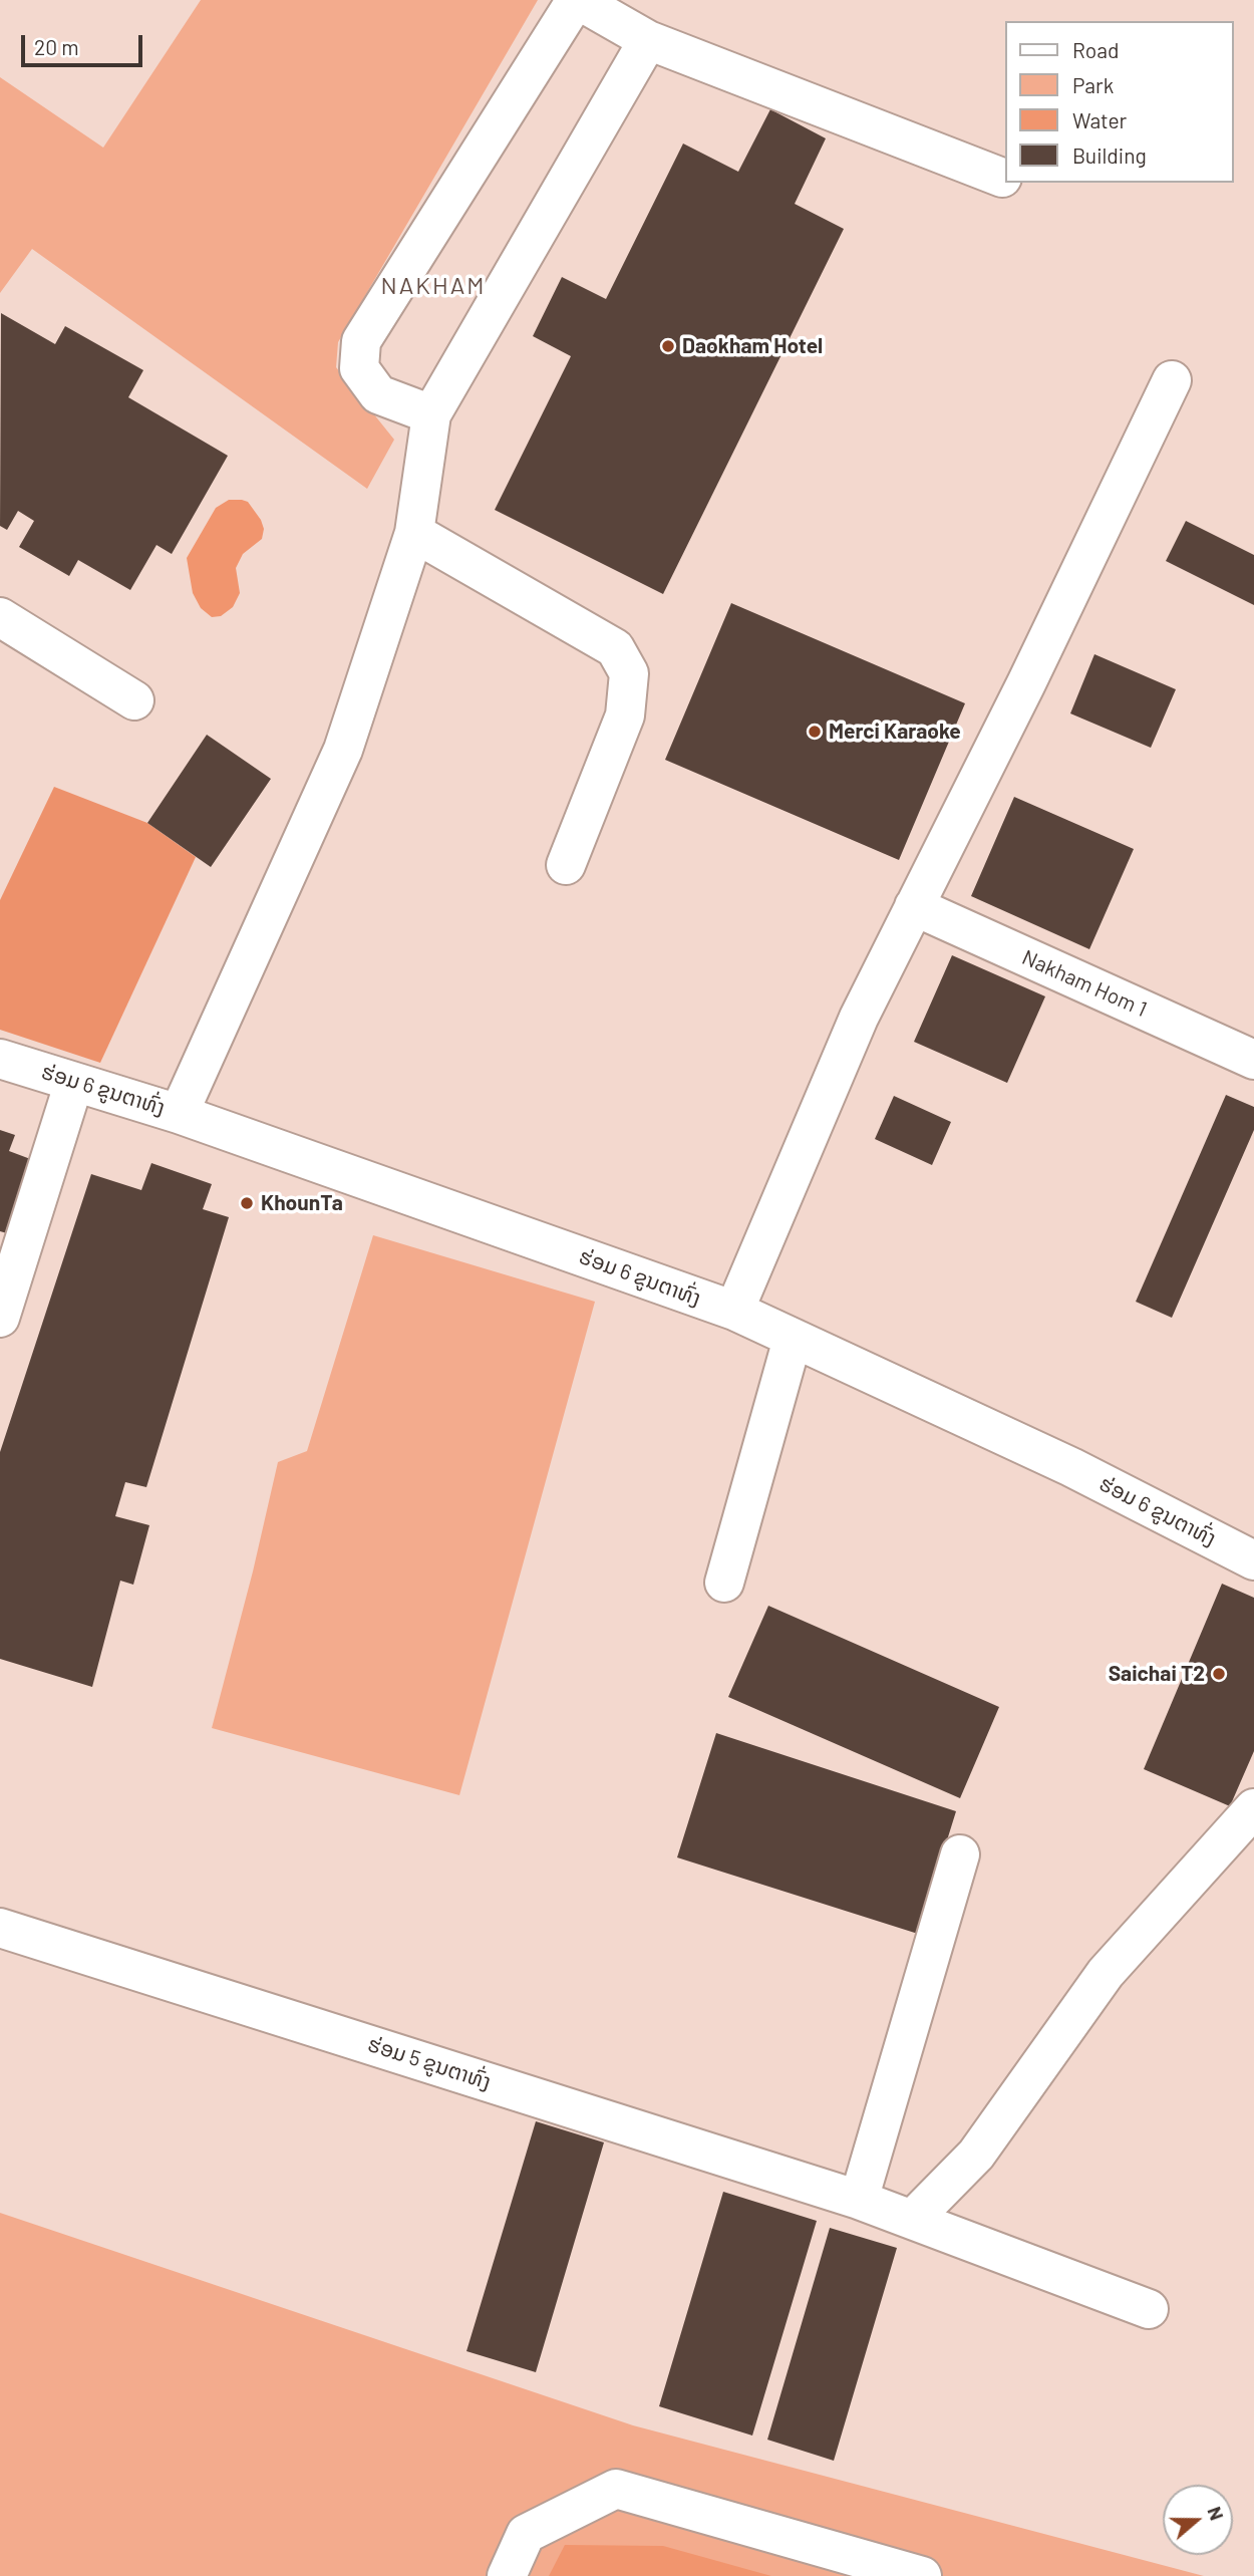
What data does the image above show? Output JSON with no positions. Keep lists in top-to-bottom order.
{
  "streets": {
    "street": ["Nakham Hom 1", "ຮ່ອມ 6 ຂູນຕາທົ່ງ", "ຮ່ອມ 5 ຂູນຕາທົ່ງ"]
  },
  "districts": ["NAKHAM"],
  "places": [
    "Daokham Hotel",
    "Merci Karaoke",
    "KhounTa",
    "Saichai T2"
  ],
  "legend": [
    "Road",
    "Park",
    "Water",
    "Building"
  ],
  "scale_bar": "20 m",
  "north": "right"
}
